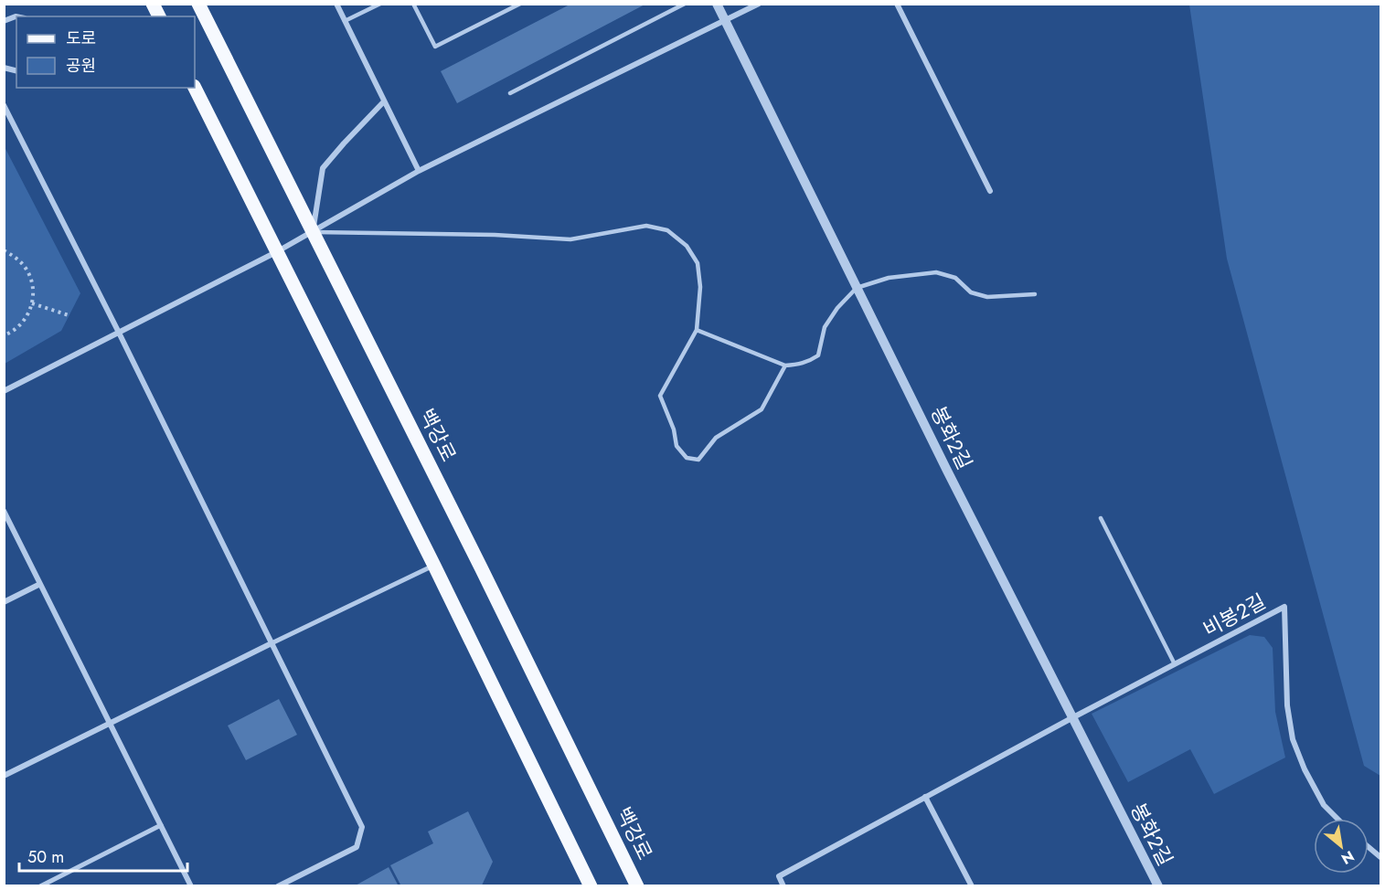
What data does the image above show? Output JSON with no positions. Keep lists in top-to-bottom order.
{
  "streets": {
    "main road": ["백강로"],
    "street": ["봉화2길", "비봉2길"]
  },
  "crossings": [
    ["봉화2길", "비봉2길"]
  ],
  "legend": ["도로", "공원"],
  "scale_bar": "50 m",
  "north": "bottom right"
}
